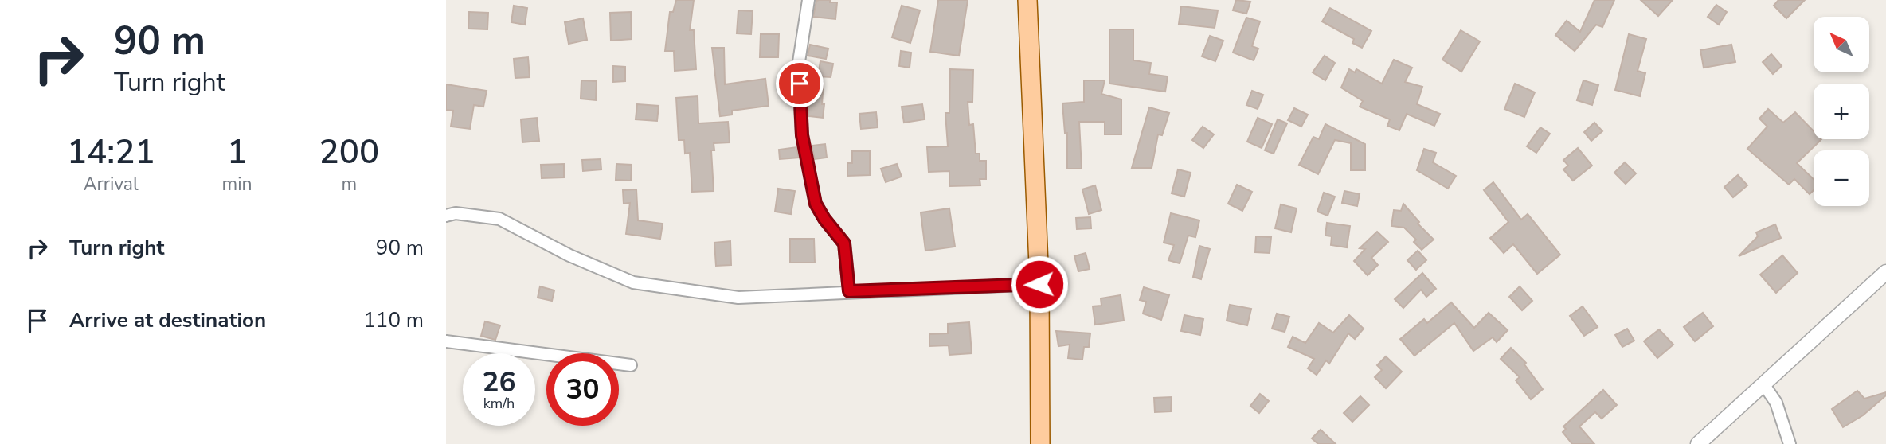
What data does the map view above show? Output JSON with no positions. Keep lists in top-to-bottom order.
{
  "north": "top left",
  "page": {
    "turn": ["90 m", "Turn right"],
    "map_buttons": ["+", "−"],
    "eta": [
      "14:21",
      "Arrival",
      "1",
      "min",
      "200",
      "m"
    ],
    "list": [
      {
        "name": "Turn right",
        "value": "90 m"
      },
      {
        "name": "Arrive at destination",
        "value": "110 m"
      }
    ],
    "speed": "26 km/h",
    "limit": "30"
  }
}
